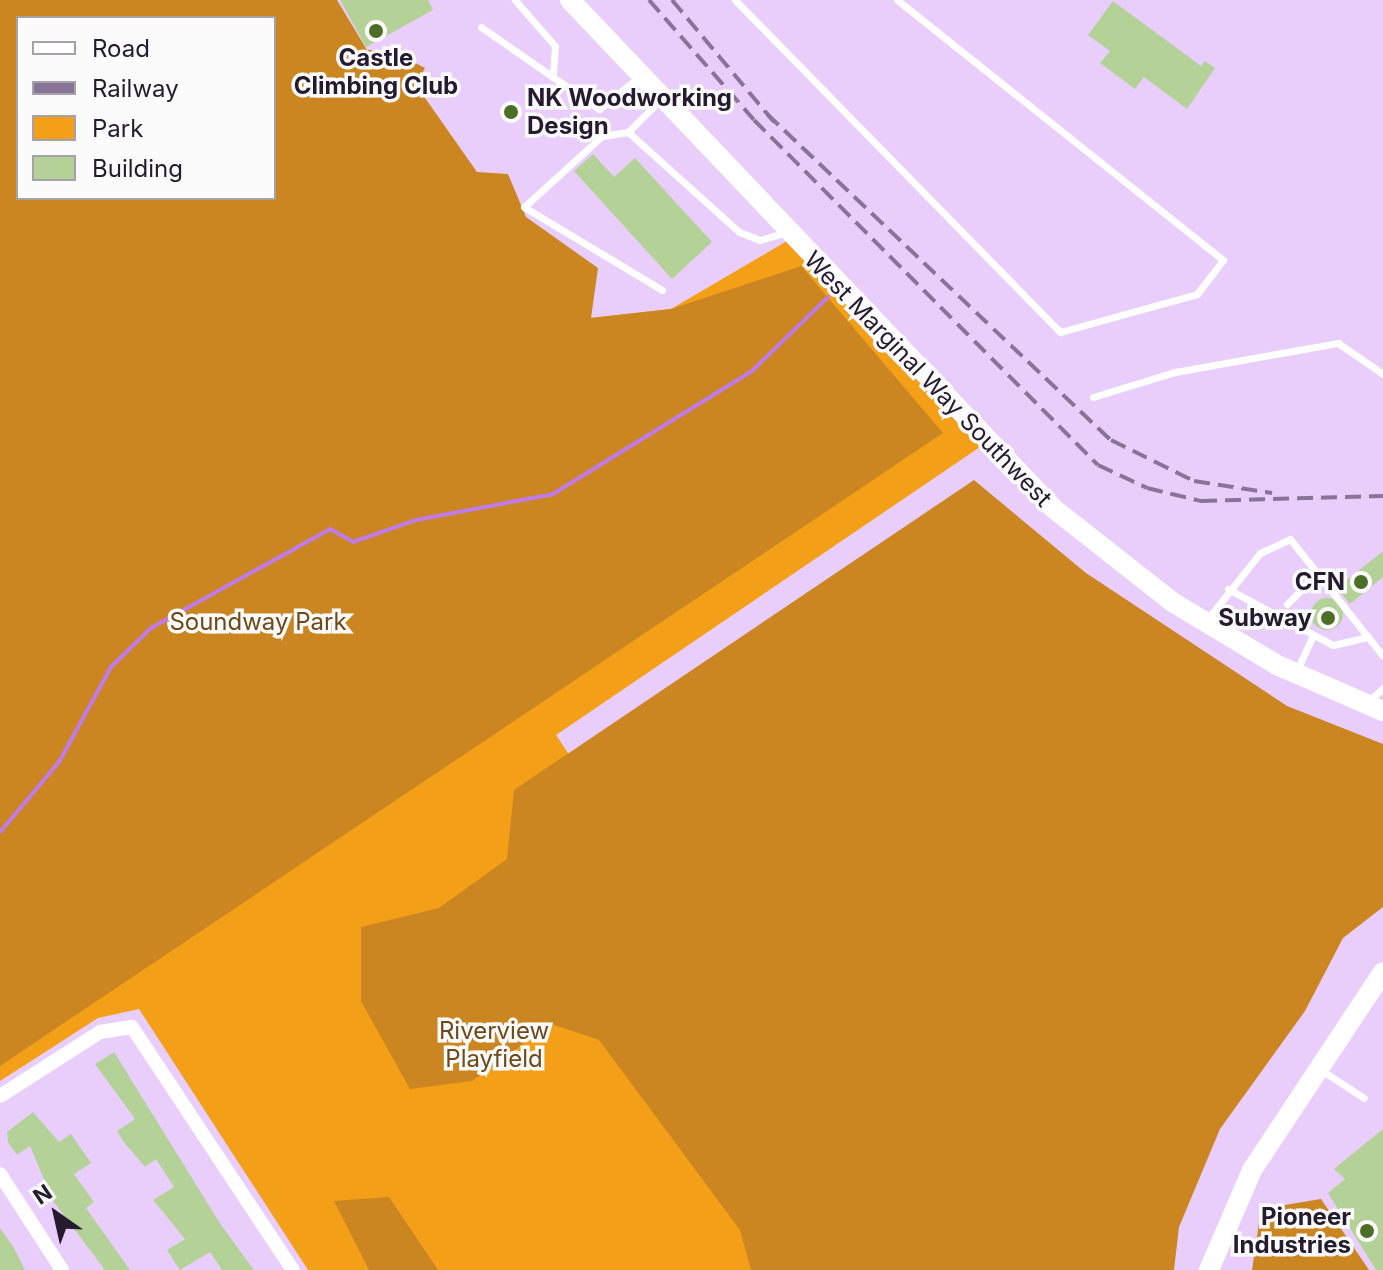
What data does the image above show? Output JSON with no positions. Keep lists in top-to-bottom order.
{
  "streets": {
    "main road": ["West Marginal Way Southwest"]
  },
  "parks": ["Soundway Park", "Riverview Playfield"],
  "places": [
    "Castle Climbing Club",
    "NK Woodworking Design",
    "CFN",
    "Subway",
    "Pioneer Industries"
  ],
  "legend": [
    "Road",
    "Railway",
    "Park",
    "Building"
  ],
  "north": "top left"
}
